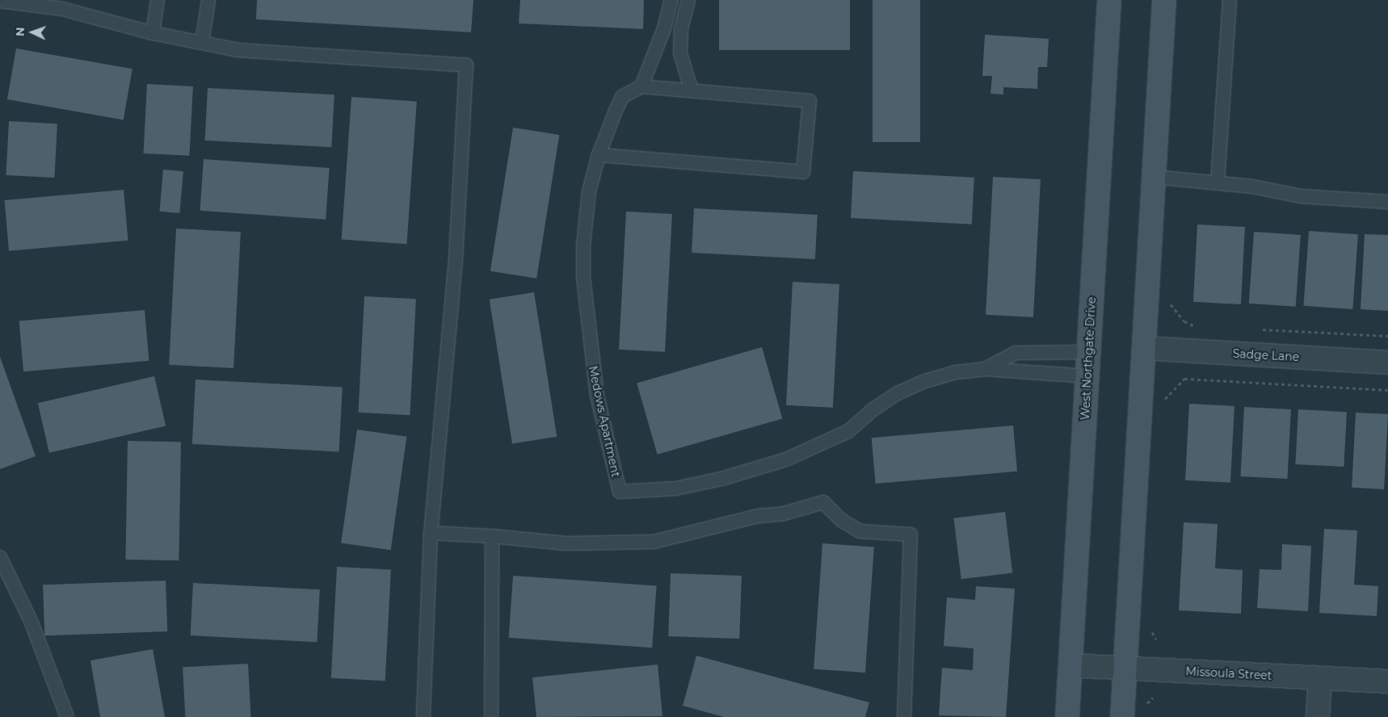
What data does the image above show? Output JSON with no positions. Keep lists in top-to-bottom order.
{
  "streets": {
    "main road": ["West Northgate Drive"],
    "street": ["Sadge Lane", "Missoula Street"],
    "lane": ["Medows Apartment"]
  },
  "crossings": [
    ["West Northgate Drive", "Medows Apartment"],
    ["West Northgate Drive", "Missoula Street"]
  ],
  "north": "left"
}
